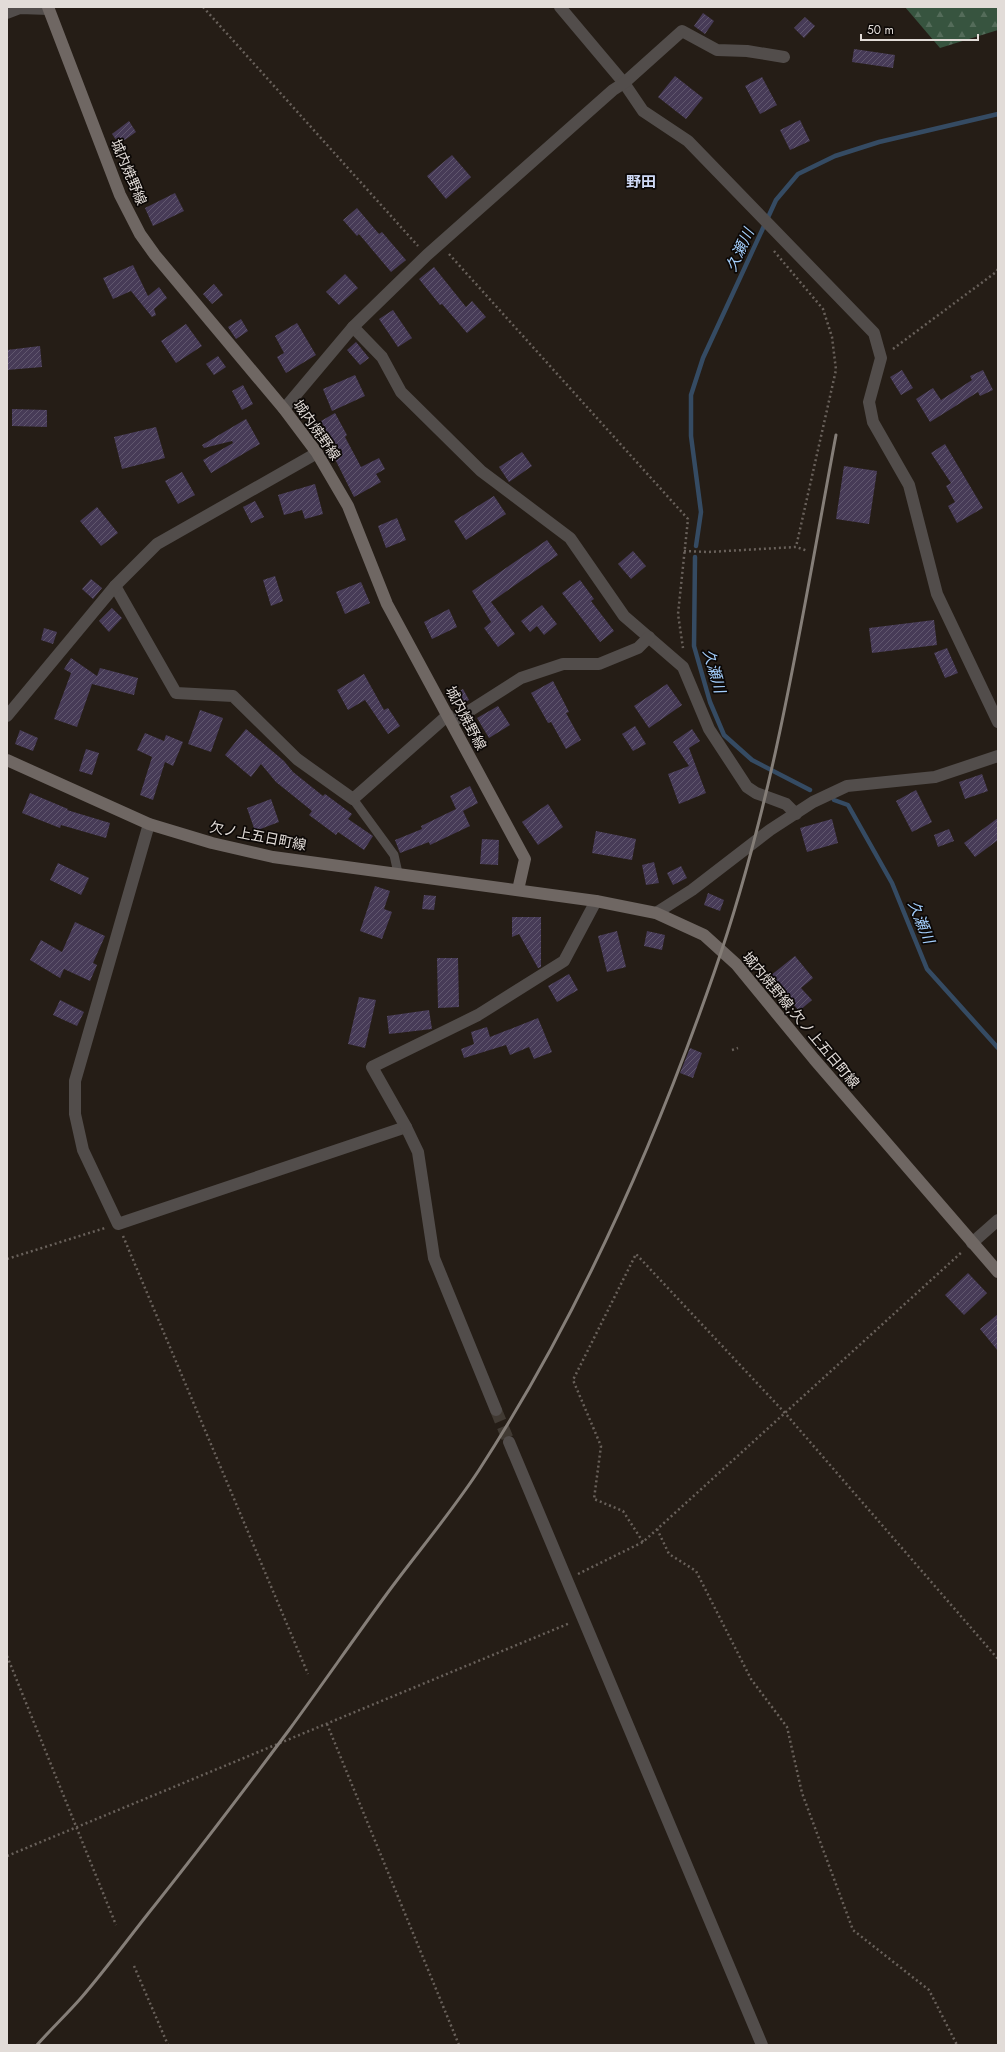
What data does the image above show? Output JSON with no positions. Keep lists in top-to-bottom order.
{
  "streets": {
    "main road": ["城内焼野線", "欠ノ上五日町線", "城内焼野線;欠ノ上五日町線"]
  },
  "crossings": [
    ["城内焼野線", "欠ノ上五日町線"],
    ["城内焼野線", "城内焼野線;欠ノ上五日町線"],
    ["欠ノ上五日町線", "城内焼野線;欠ノ上五日町線"]
  ],
  "districts": ["野田"],
  "water": ["久瀬川"],
  "scale_bar": "50 m"
}
